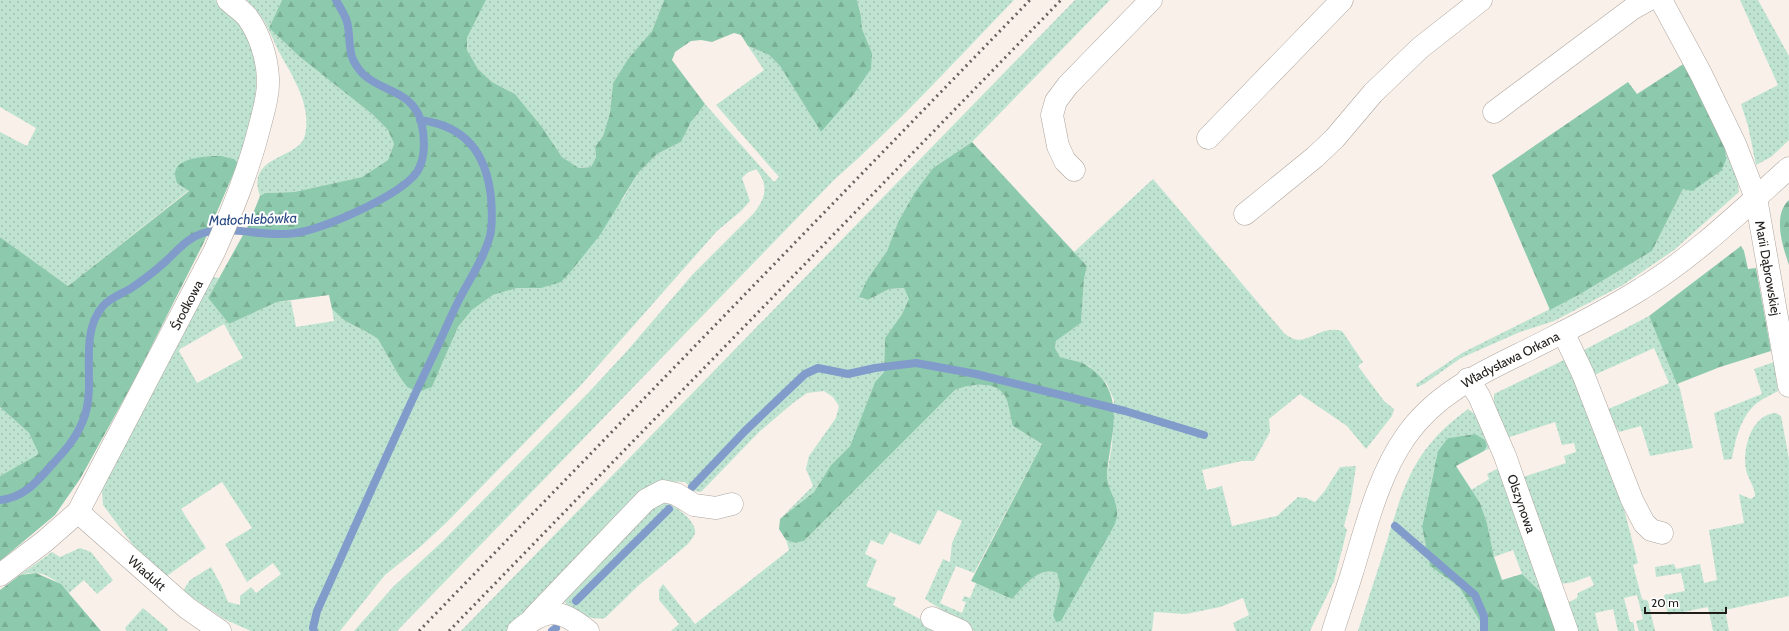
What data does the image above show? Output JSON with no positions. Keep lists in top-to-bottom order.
{
  "streets": {
    "street": [
      "Marii Dąbrowskiej",
      "Środkowa",
      "Władysława Orkana",
      "Olszynowa",
      "Wiadukt"
    ]
  },
  "crossings": [
    ["Marii Dąbrowskiej", "Władysława Orkana"],
    ["Środkowa", "Wiadukt"],
    ["Władysława Orkana", "Olszynowa"]
  ],
  "water": ["Małochlebówka"],
  "scale_bar": "20 m"
}
